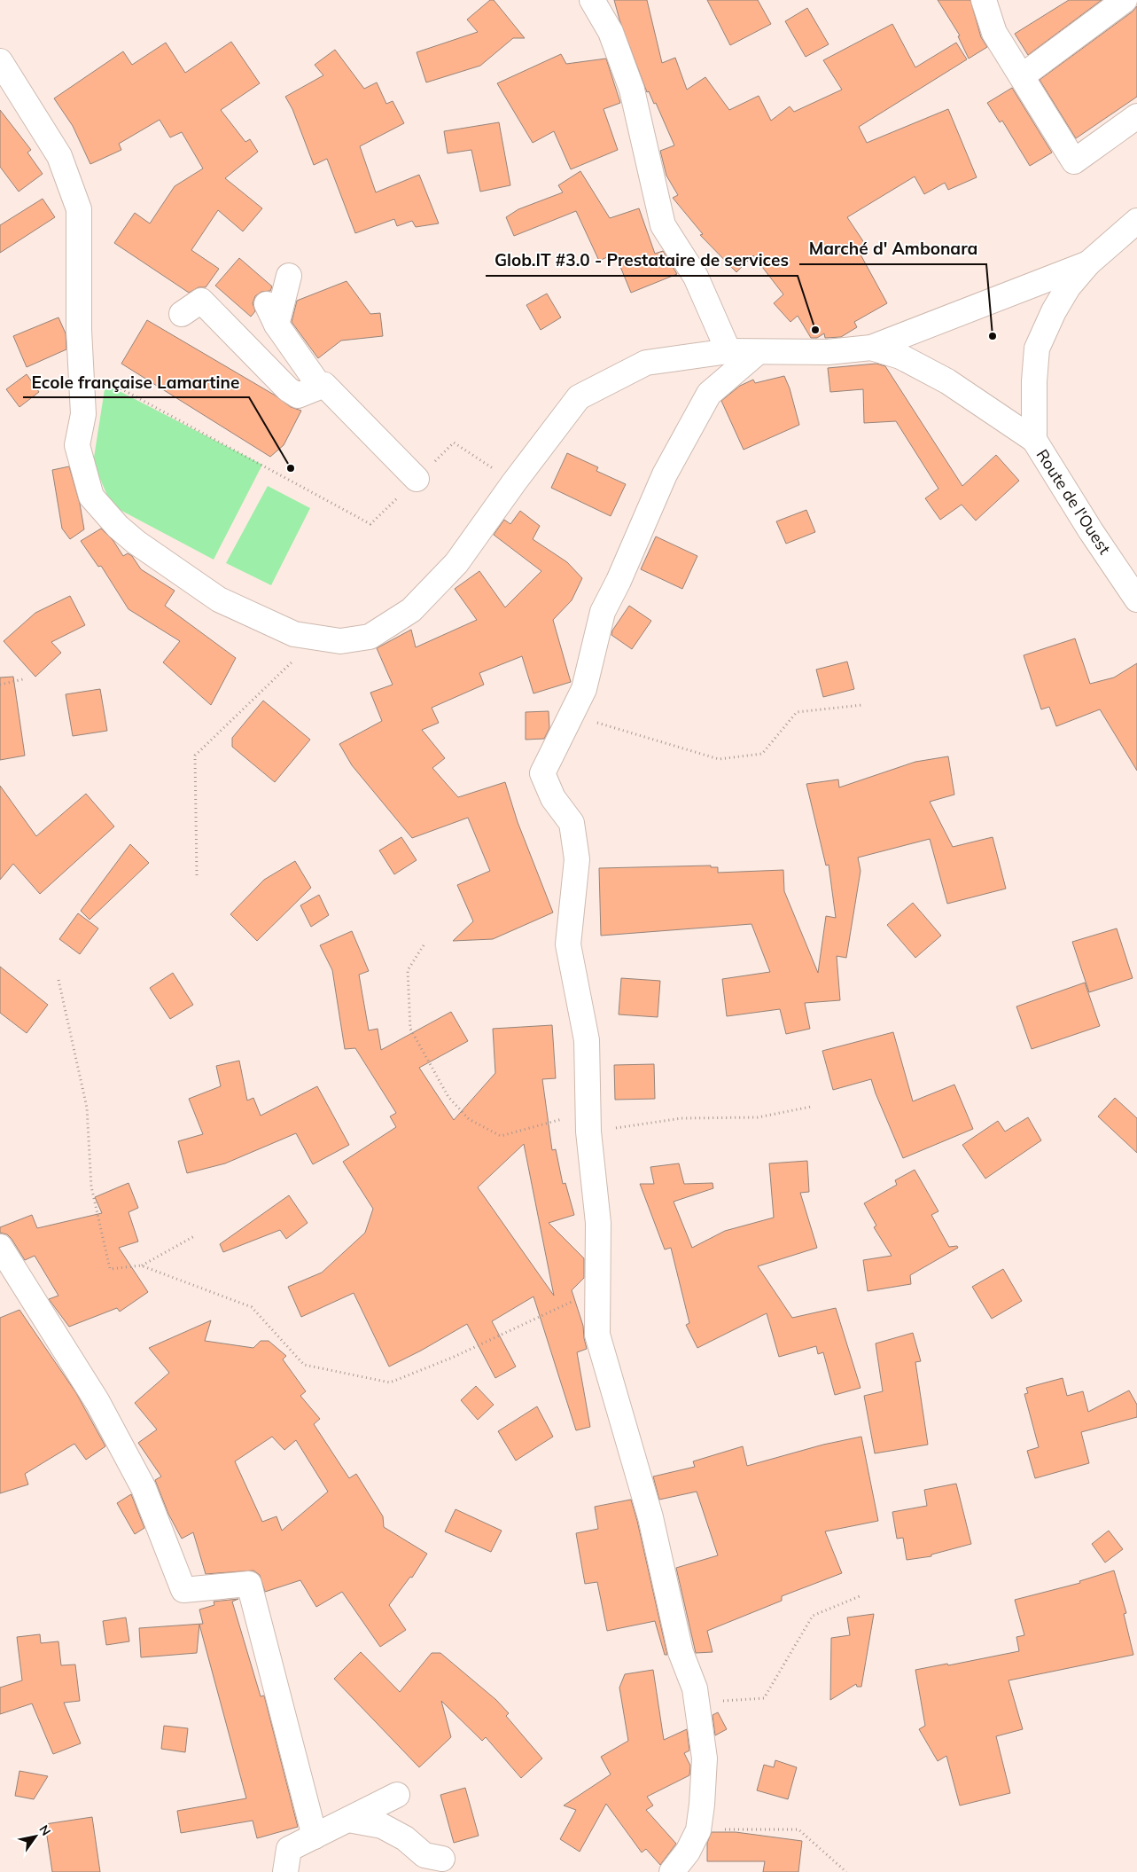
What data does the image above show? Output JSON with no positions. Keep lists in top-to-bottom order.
{
  "streets": {
    "street": ["Route de l'Ouest"]
  },
  "places": ["Glob.IT #3.0 - Prestataire de services", "Marché d' Ambonara", "Ecole française Lamartine"],
  "north": "top right"
}
